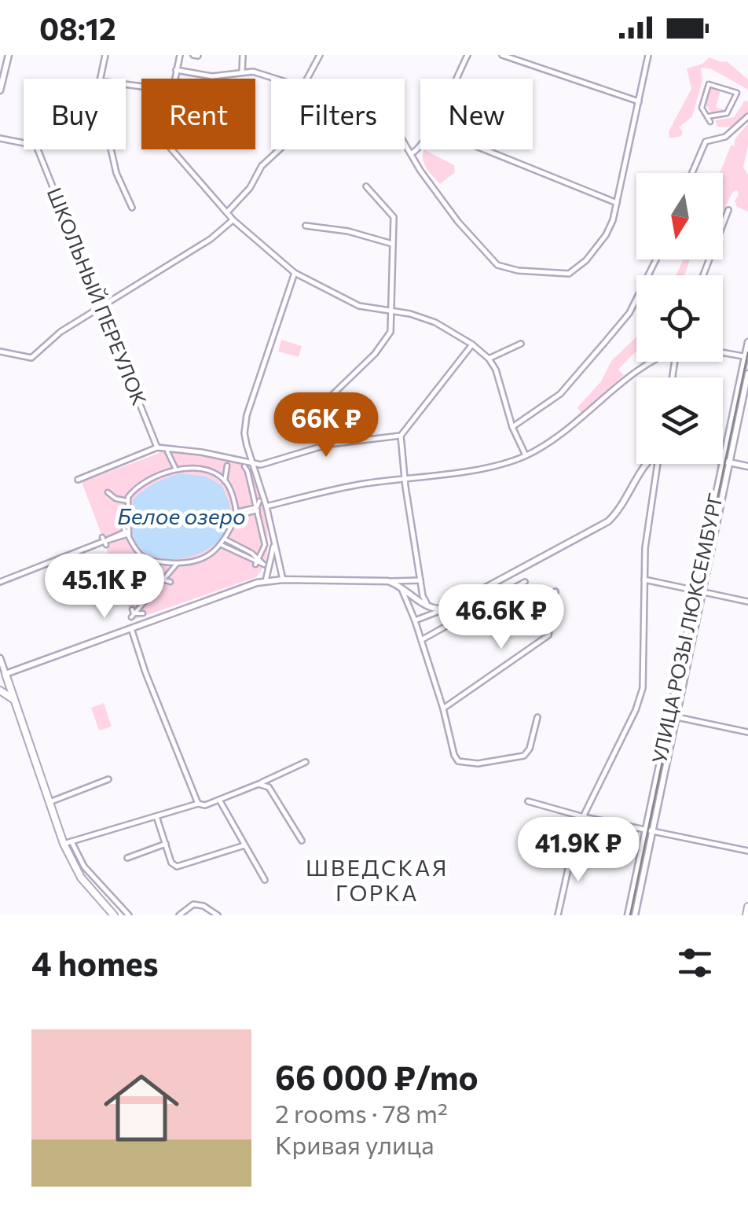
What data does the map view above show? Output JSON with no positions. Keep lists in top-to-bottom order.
{
  "streets": {
    "main road": ["УЛИЦА РОЗЫ ЛЮКСЕМБУРГ"],
    "street": ["ШКОЛЬНЫЙ ПЕРЕУЛОК"]
  },
  "districts": ["ШВЕДСКАЯ ГОРКА"],
  "water": ["Белое озеро"],
  "north": "bottom",
  "page": {
    "status": "08:12",
    "chip": [
      "Buy",
      "Rent",
      "Filters",
      "New"
    ],
    "price": [
      "66K ₽",
      "45.1K ₽",
      "46.6K ₽",
      "41.9K ₽"
    ],
    "heading": "4 homes",
    "list": [
      {
        "name": "66 000 ₽/mo",
        "note": "2 rooms · 78 m² · Кривая улица"
      }
    ]
  }
}
